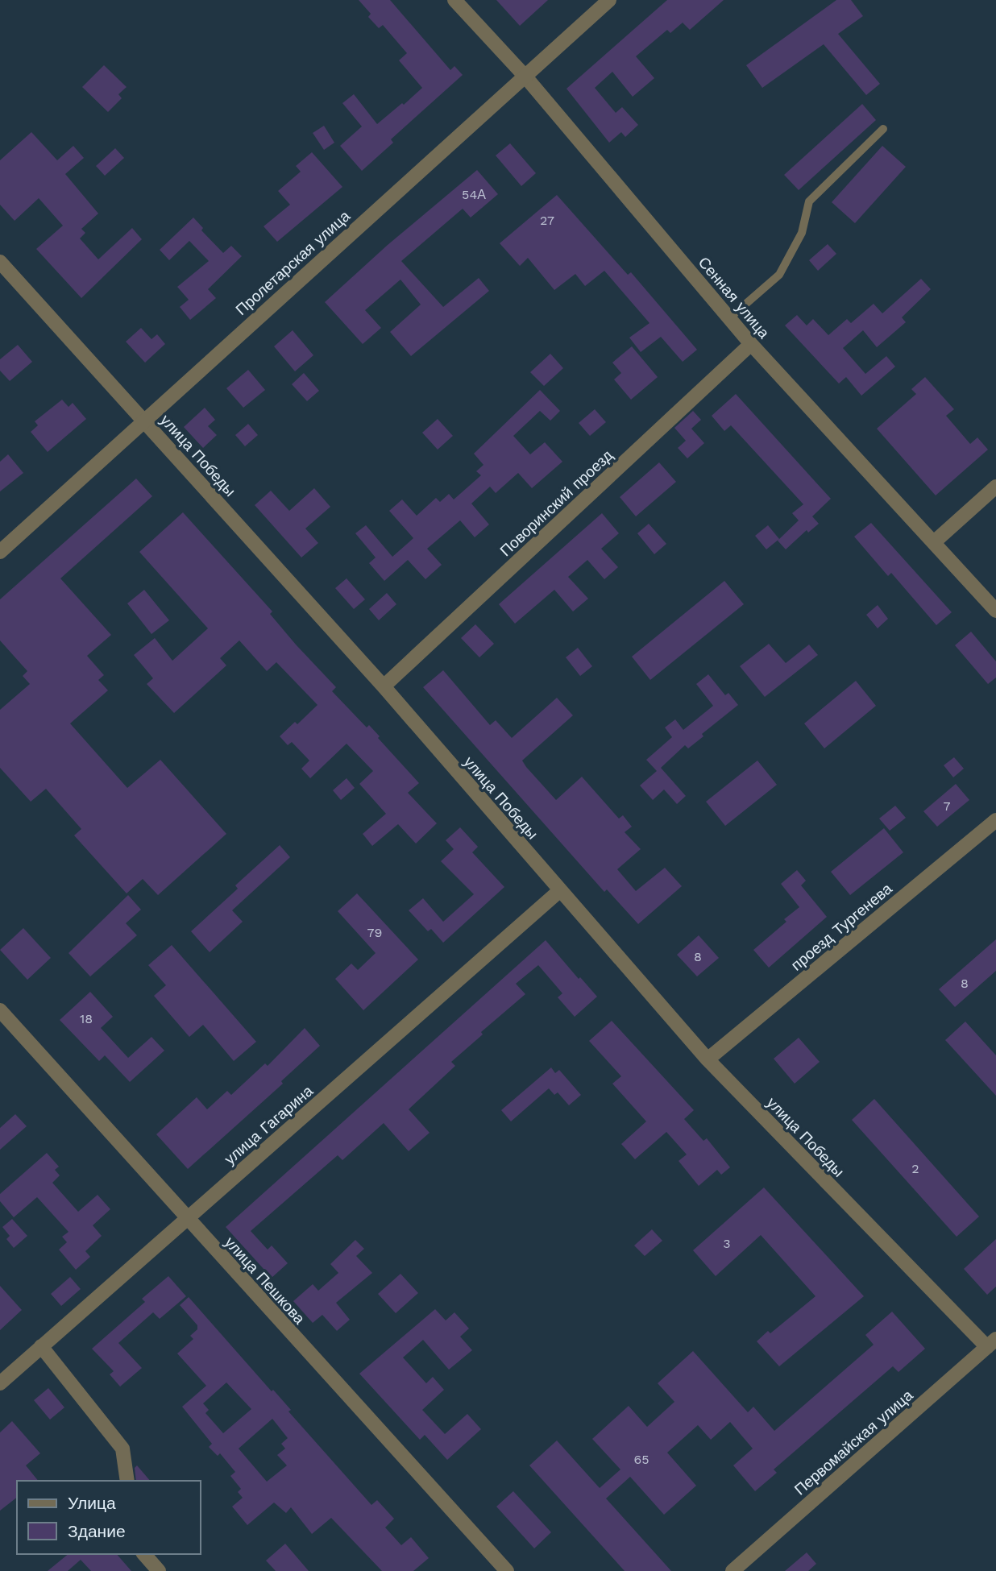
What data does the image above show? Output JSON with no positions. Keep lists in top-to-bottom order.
{
  "streets": {
    "street": [
      "Пролетарская улица",
      "Сенная улица",
      "улица Победы",
      "Поворинский проезд",
      "проезд Тургенева",
      "улица Гагарина",
      "улица Пешкова",
      "Первомайская улица"
    ]
  },
  "crossings": [
    ["Пролетарская улица", "Сенная улица"],
    ["Пролетарская улица", "улица Победы"],
    ["Сенная улица", "Поворинский проезд"],
    ["улица Победы", "Поворинский проезд"],
    ["улица Победы", "проезд Тургенева"],
    ["улица Победы", "улица Гагарина"],
    ["улица Победы", "Первомайская улица"],
    ["улица Гагарина", "улица Пешкова"]
  ],
  "house_numbers": [
    "54А",
    "27",
    "7",
    "79",
    "8",
    "8",
    "18",
    "2",
    "3",
    "65"
  ],
  "legend": ["Улица", "Здание"]
}
